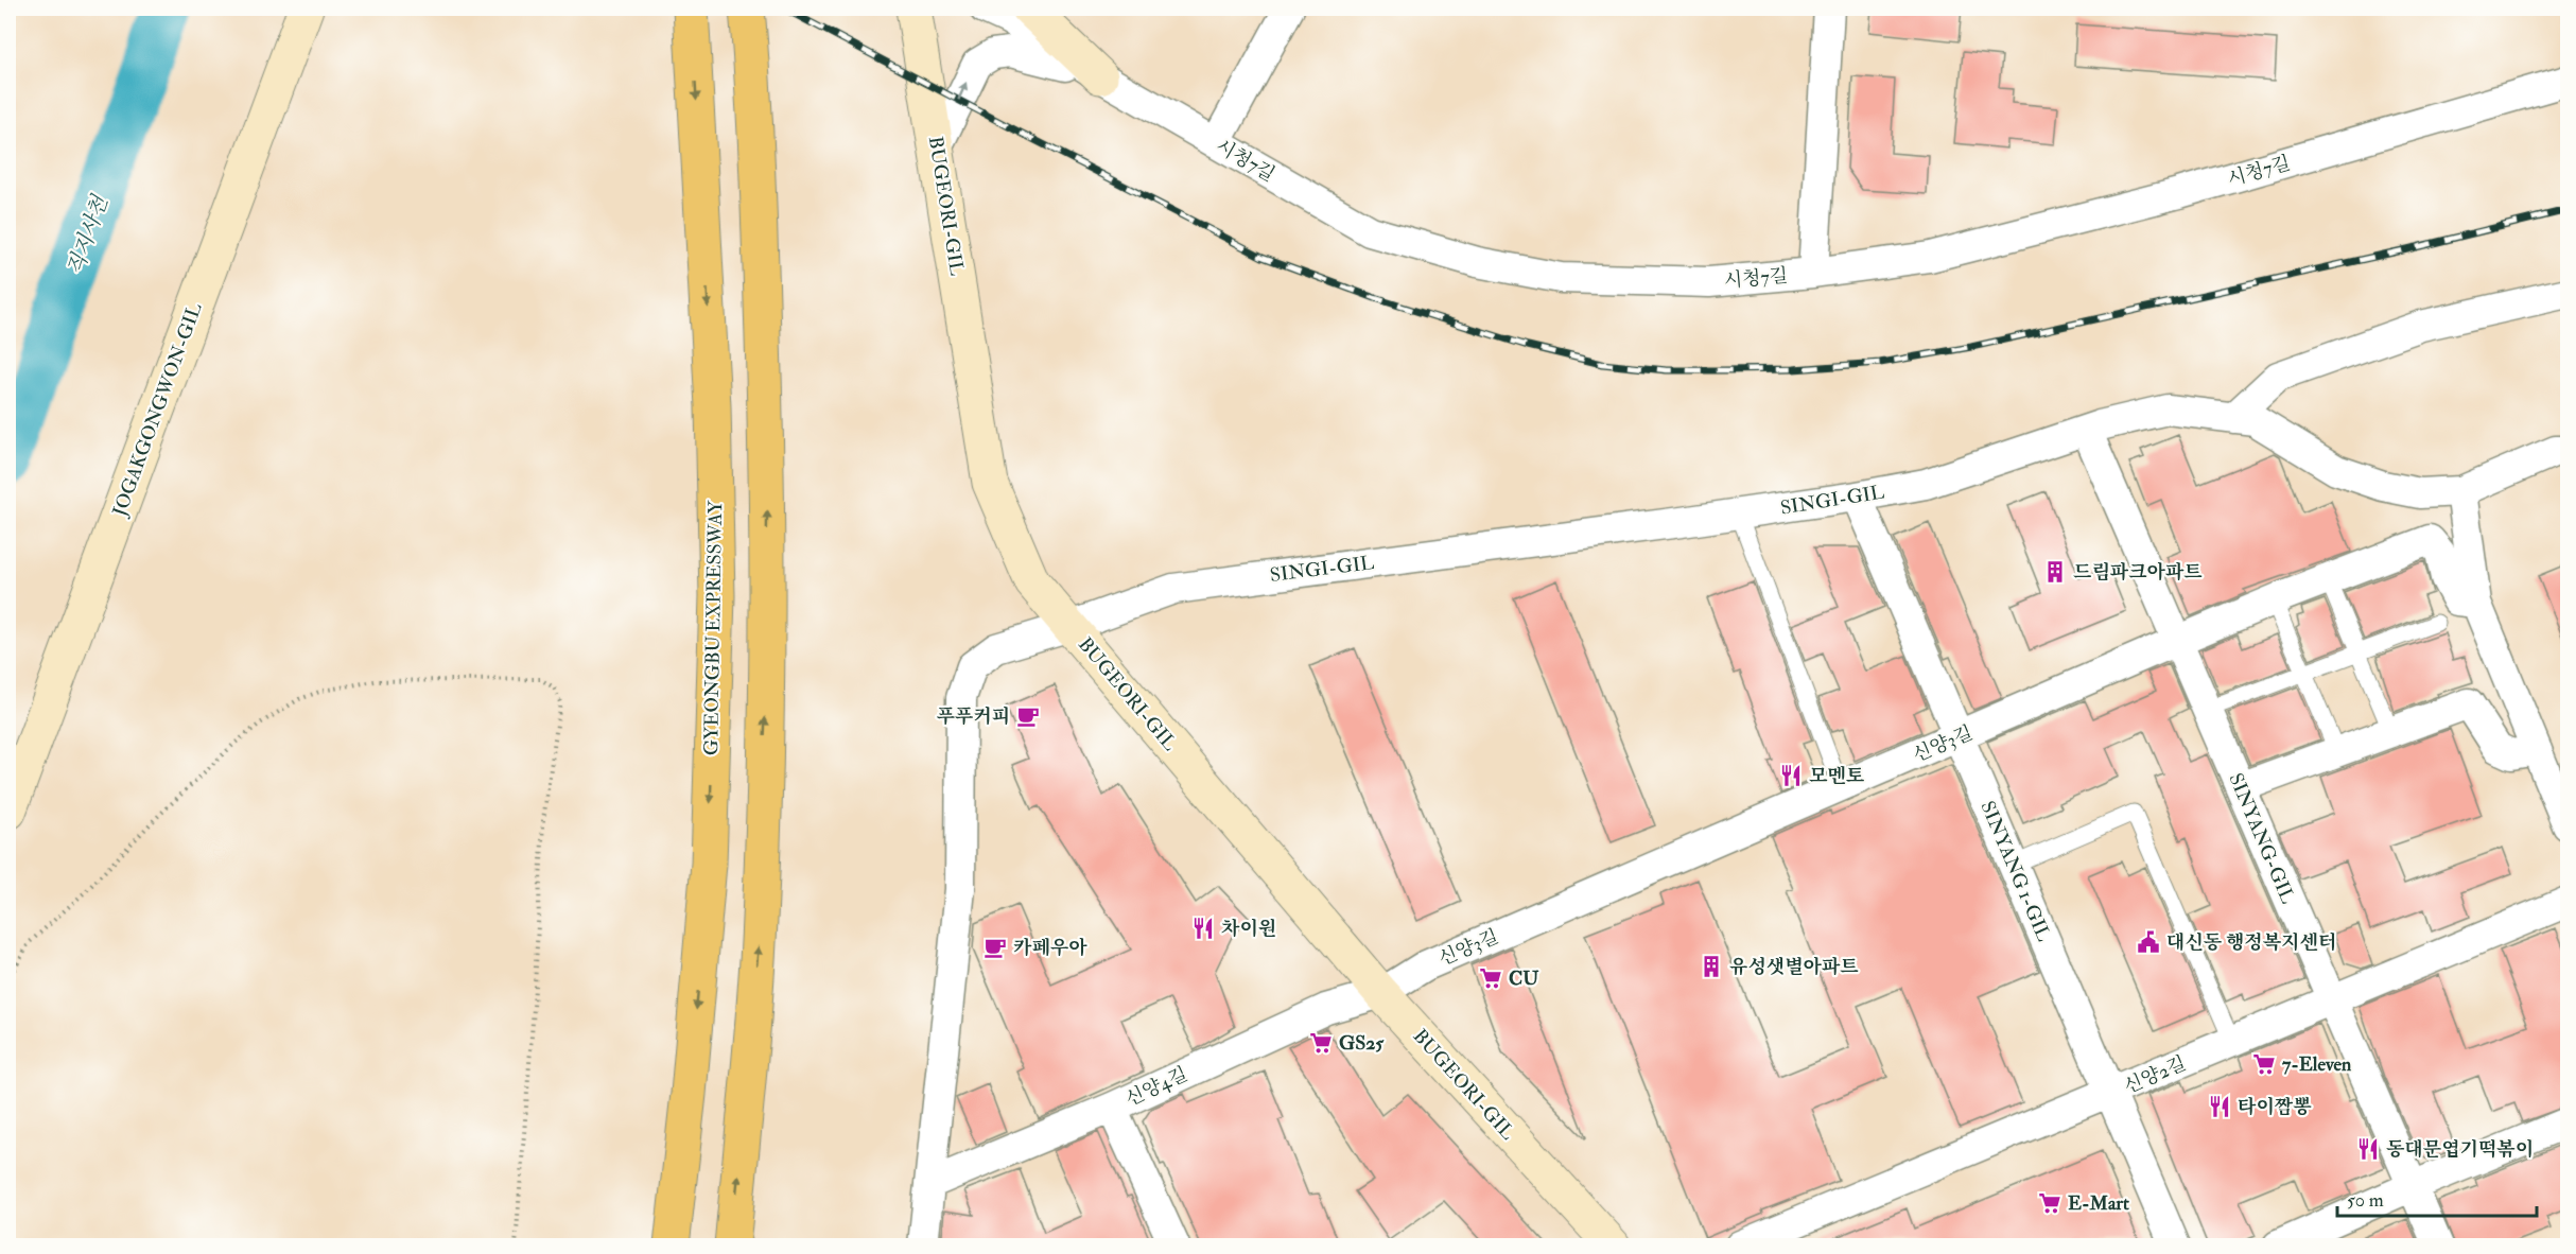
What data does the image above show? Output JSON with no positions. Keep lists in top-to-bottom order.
{
  "streets": {
    "highway": ["GYEONGBU EXPRESSWAY"],
    "street": [
      "시청7길",
      "BUGEORI-GIL",
      "JOGAKGONGWON-GIL",
      "SINGI-GIL",
      "신양3길",
      "SINYANG-GIL",
      "SINYANG 1-GIL",
      "신양2길",
      "신양4길"
    ]
  },
  "crossings": [
    ["BUGEORI-GIL", "SINGI-GIL"],
    ["BUGEORI-GIL", "신양3길"],
    ["BUGEORI-GIL", "신양4길"],
    ["SINGI-GIL", "SINYANG-GIL"],
    ["SINGI-GIL", "SINYANG 1-GIL"],
    ["SINGI-GIL", "신양4길"],
    ["신양3길", "SINYANG-GIL"],
    ["신양3길", "SINYANG 1-GIL"],
    ["신양3길", "신양4길"],
    ["SINYANG-GIL", "신양2길"],
    ["SINYANG 1-GIL", "신양2길"]
  ],
  "water": ["직지사천"],
  "places": {
    "building": ["드림파크아파트", "유성샛별아파트"],
    "cafe": ["푸푸커피", "카페우아"],
    "restaurant": [
      "모멘토",
      "차이원",
      "타이짬뽕",
      "동대문엽기떡볶이"
    ],
    "public building": ["대신동 행정복지센터"],
    "supermarket": [
      "CU",
      "GS25",
      "7-Eleven",
      "E-Mart"
    ]
  },
  "scale_bar": "50 m"
}
